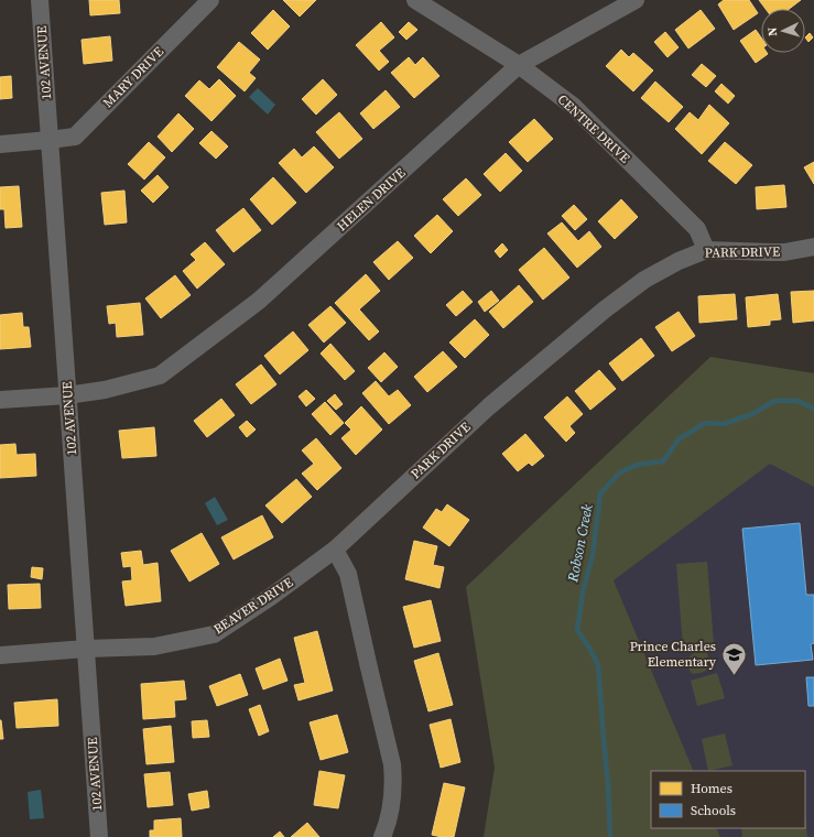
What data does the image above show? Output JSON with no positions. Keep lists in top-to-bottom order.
{
  "streets": {
    "street": [
      "102 AVENUE",
      "MARY DRIVE",
      "CENTRE DRIVE",
      "HELEN DRIVE",
      "PARK DRIVE",
      "BEAVER DRIVE"
    ]
  },
  "crossings": [
    ["102 AVENUE", "MARY DRIVE"],
    ["102 AVENUE", "HELEN DRIVE"],
    ["102 AVENUE", "BEAVER DRIVE"],
    ["CENTRE DRIVE", "HELEN DRIVE"],
    ["CENTRE DRIVE", "PARK DRIVE"],
    ["PARK DRIVE", "BEAVER DRIVE"]
  ],
  "water": ["Robson Creek"],
  "places": {
    "school or university": ["Prince Charles Elementary"]
  },
  "legend": ["Homes", "Schools"],
  "north": "left"
}
